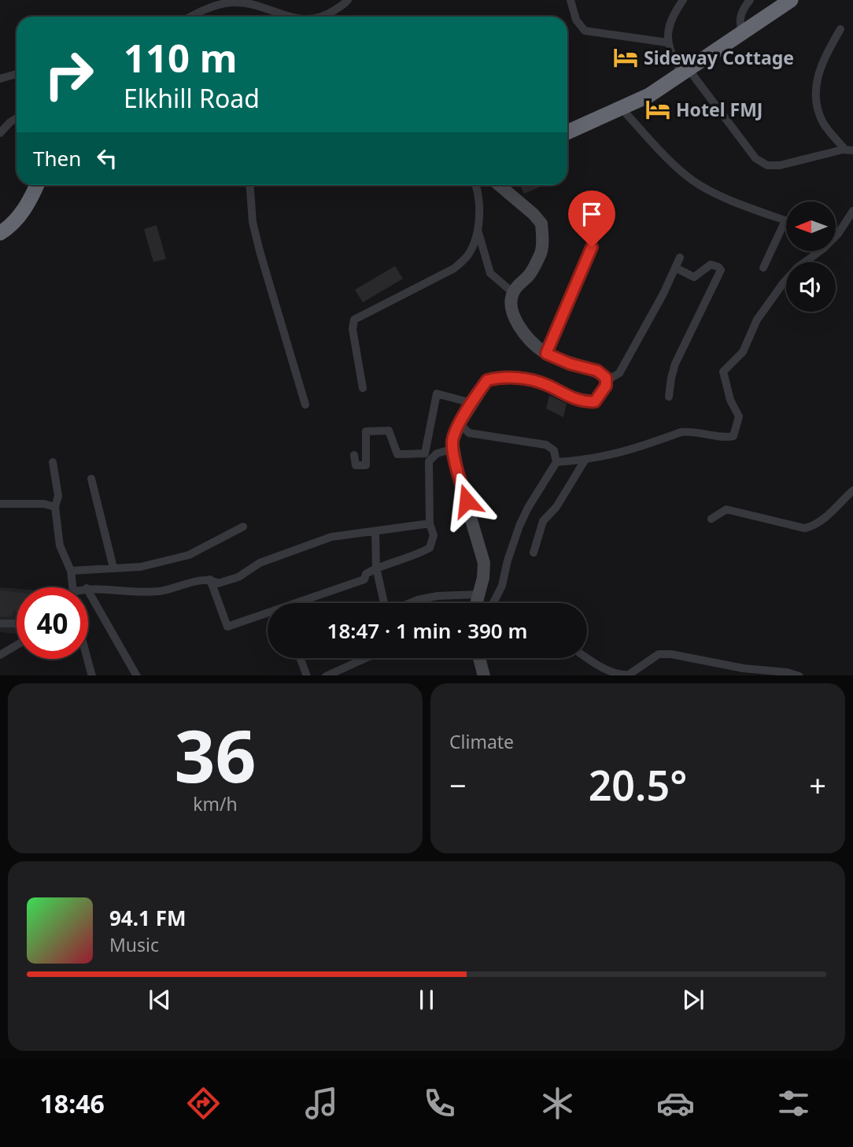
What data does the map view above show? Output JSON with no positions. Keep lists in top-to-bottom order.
{
  "places": {
    "hotel": ["Sideway Cottage", "Hotel FMJ"]
  },
  "north": "left",
  "page": {
    "turn": ["110 m", "Elkhill Road"],
    "then": "Then",
    "limit": "40",
    "trip": "18:47 · 1 min · 390 m",
    "tile": [
      ["36", "km/h"],
      "Climate"
    ],
    "heat": ["−", "20.5°", "+"],
    "song": ["94.1 FM", "Music"],
    "tabs": "18:46"
  }
}
